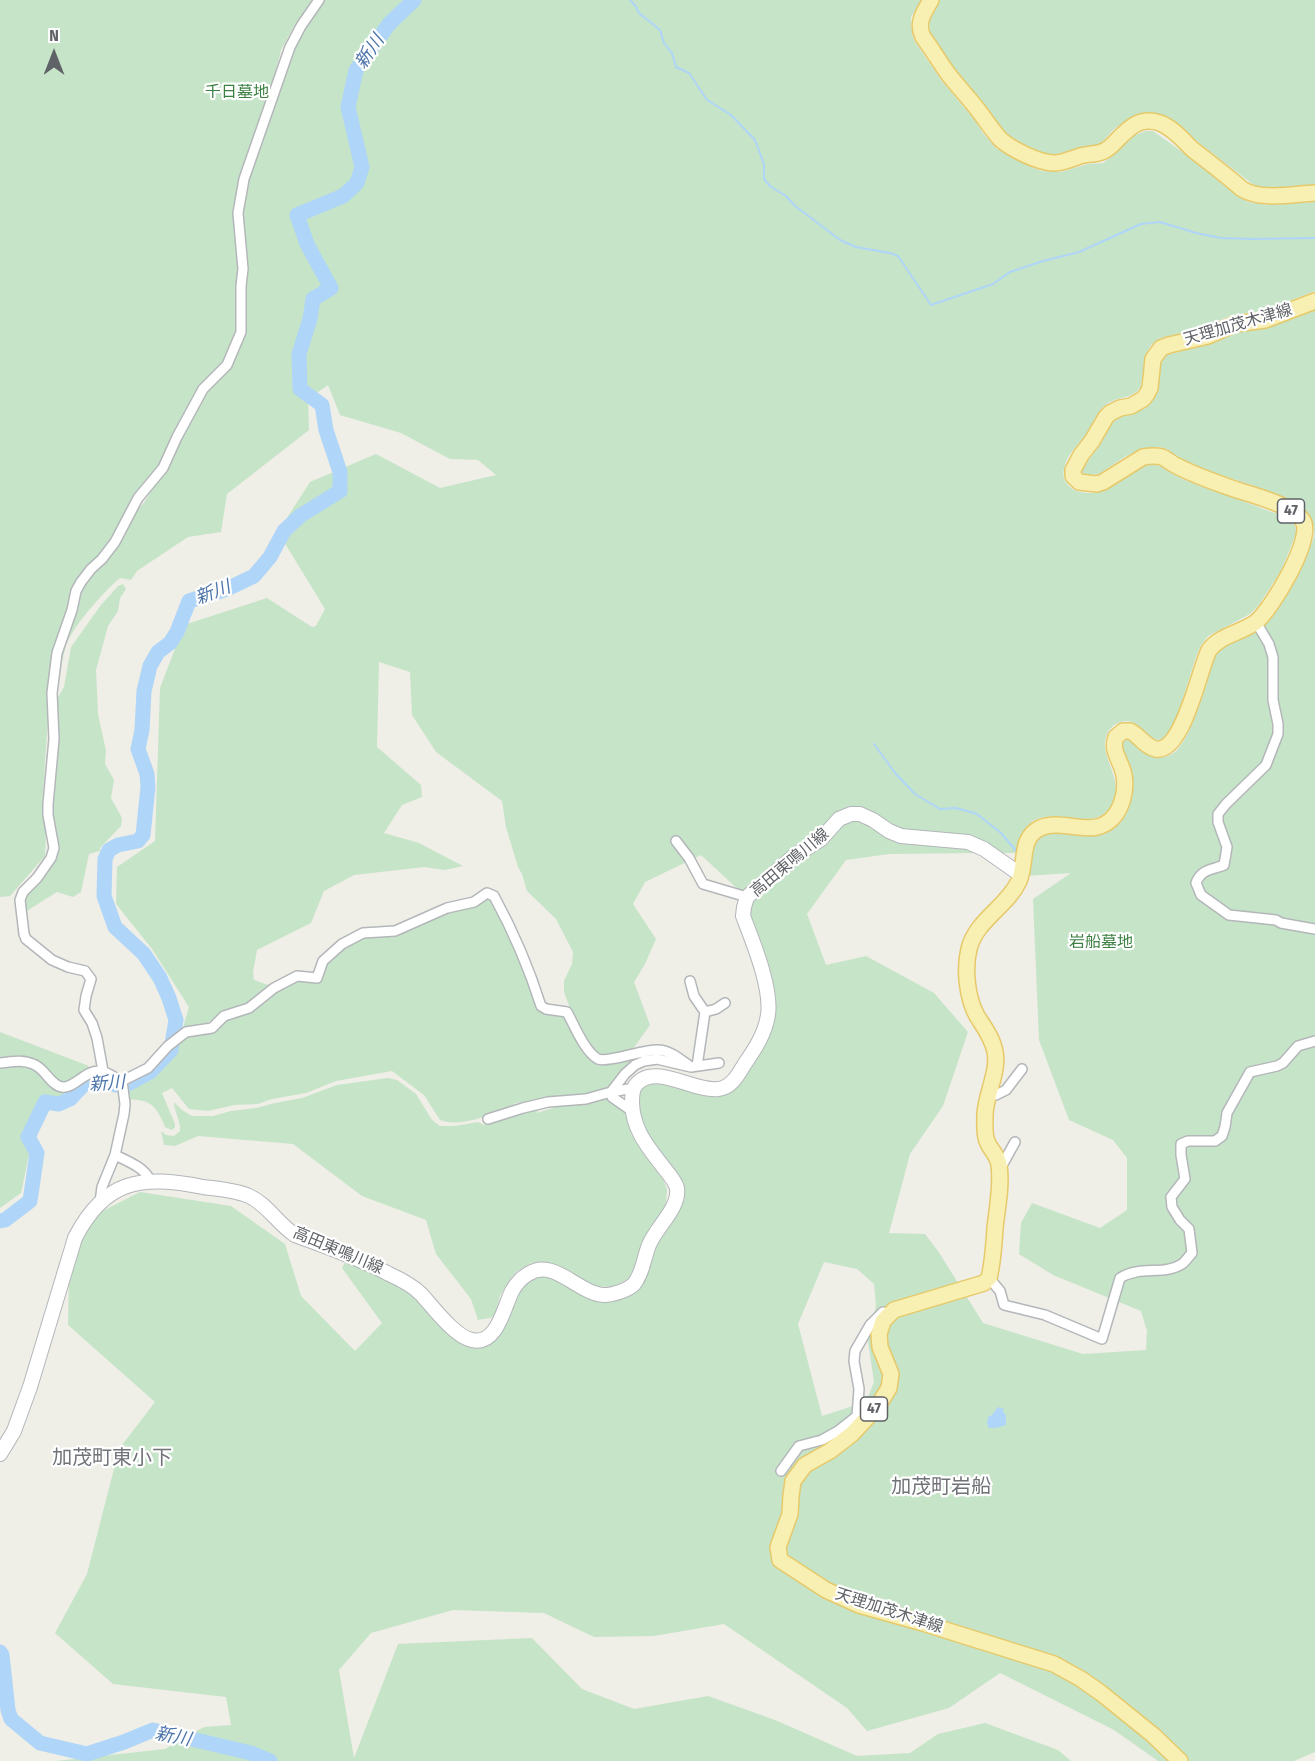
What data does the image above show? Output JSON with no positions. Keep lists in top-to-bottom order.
{
  "streets": {
    "main road": ["天理加茂木津線", "47", "高田東鳴川線"]
  },
  "crossings": [
    ["天理加茂木津線", "高田東鳴川線"]
  ],
  "districts": ["加茂町東小下", "加茂町岩船"],
  "water": ["新川"],
  "parks": ["千日墓地", "岩船墓地"],
  "north": "top"
}
